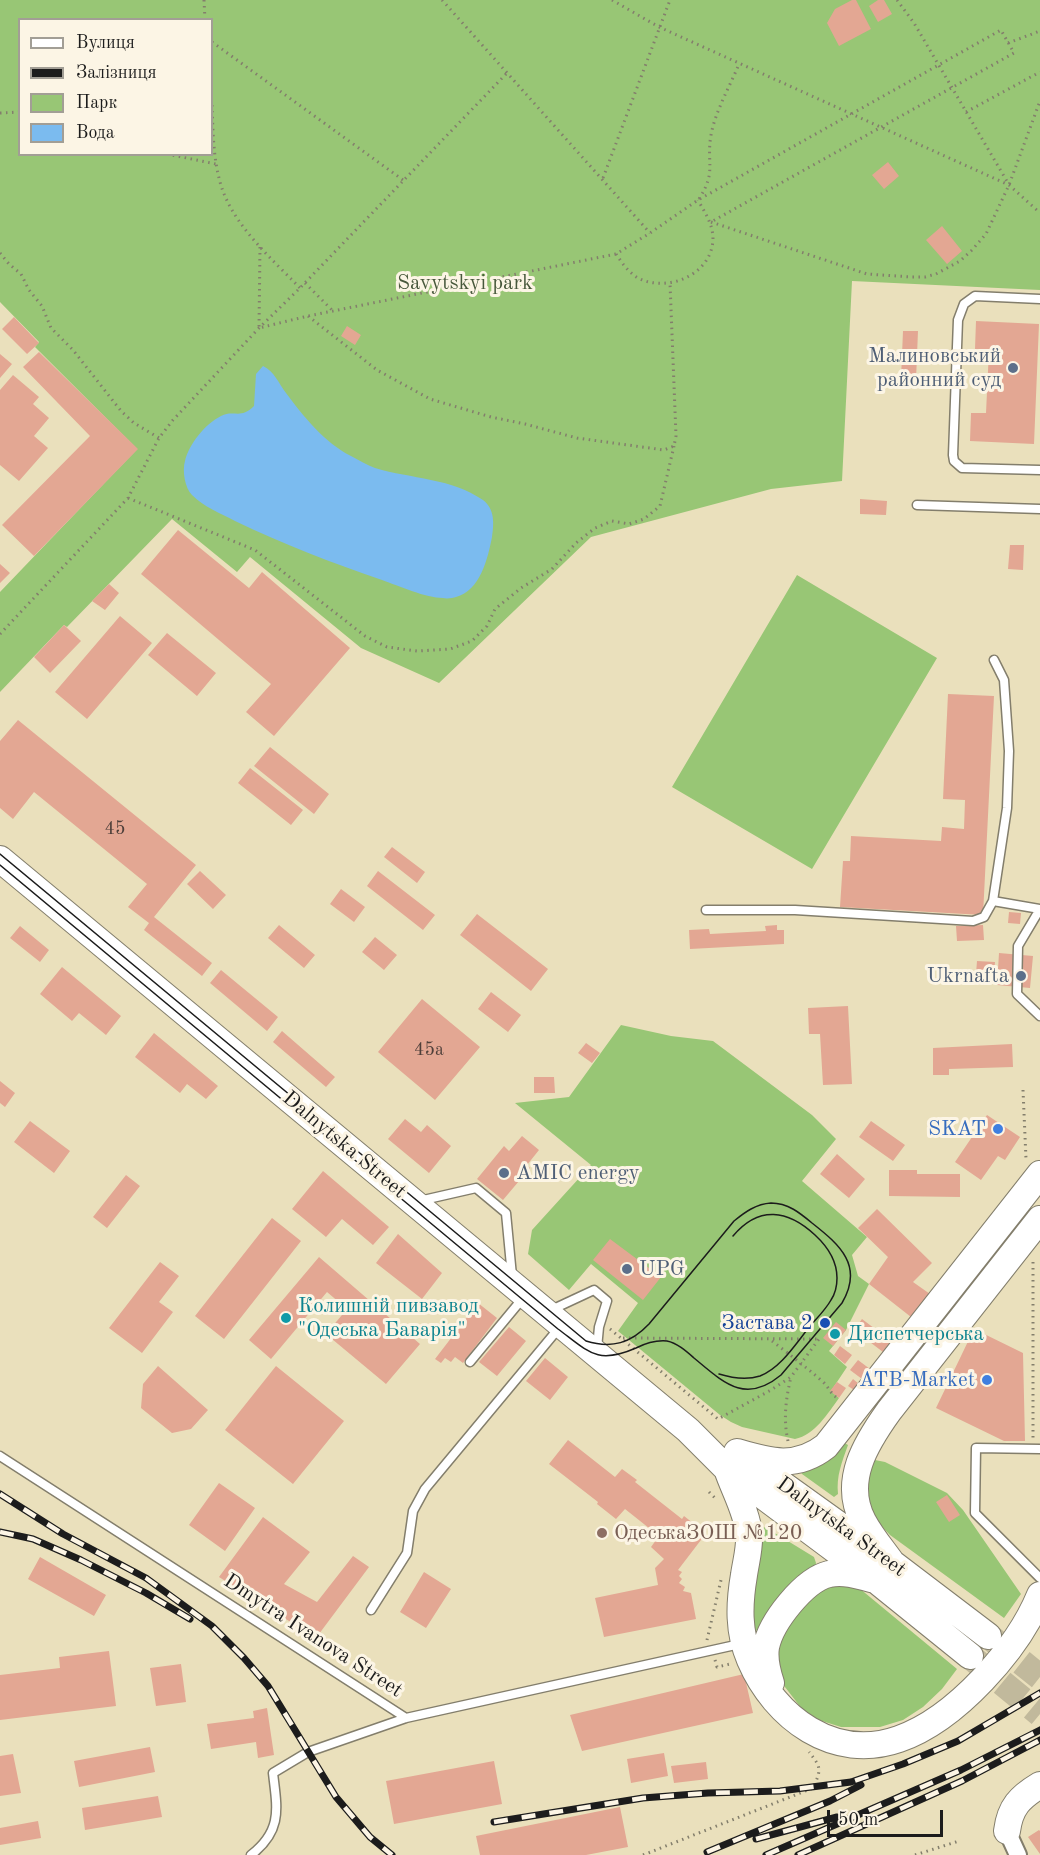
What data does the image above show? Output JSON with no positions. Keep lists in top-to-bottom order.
{
  "streets": {
    "main road": ["Dalnytska Street"],
    "lane": ["Dmytra Ivanova Street"]
  },
  "parks": ["Savytskyi park"],
  "places": [
    "Малиновський районний суд",
    "Ukrnafta",
    "SKAT",
    "AMIC energy",
    "UPG",
    "Колишній пивзавод \"Одеська Баварія\"",
    "Застава 2",
    "Диспетчерська",
    "ATB-Market",
    "ОдеськаЗОШ №120"
  ],
  "house_numbers": ["45", "45а"],
  "legend": [
    "Вулиця",
    "Залізниця",
    "Парк",
    "Вода"
  ],
  "scale_bar": "50 m"
}
